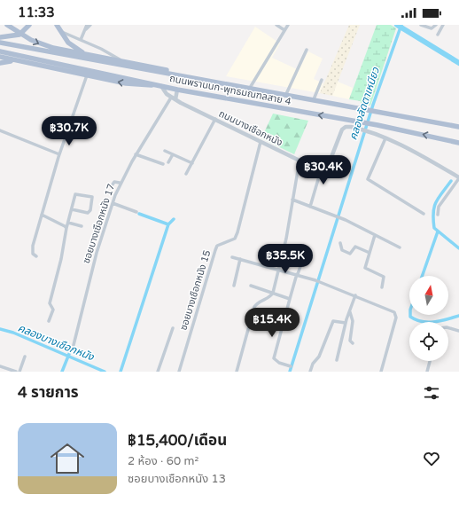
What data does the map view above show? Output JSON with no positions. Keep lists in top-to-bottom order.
{
  "streets": {
    "main road": ["ถนนพรานนก-พุทธมณฑลสาย 4"],
    "street": ["ถนนบางเชือกหนัง", "ซอยบางเชือกหนัง 17", "ซอยบางเชือกหนัง 15"]
  },
  "crossings": [
    ["ถนนพรานนก-พุทธมณฑลสาย 4", "ถนนบางเชือกหนัง"],
    ["ถนนบางเชือกหนัง", "ซอยบางเชือกหนัง 17"],
    ["ถนนบางเชือกหนัง", "ซอยบางเชือกหนัง 15"]
  ],
  "water": ["คลองลัดตาเหนียว", "คลองบางเชือกหนัง"],
  "north": "top",
  "page": {
    "status": "11:33",
    "price": [
      "฿30.7K",
      "฿30.4K",
      "฿35.5K",
      "฿15.4K"
    ],
    "heading": "4 รายการ",
    "list": [
      {
        "name": "฿15,400/เดือน",
        "note": "2 ห้อง · 60 m² · ซอยบางเชือกหนัง 13"
      }
    ]
  }
}
